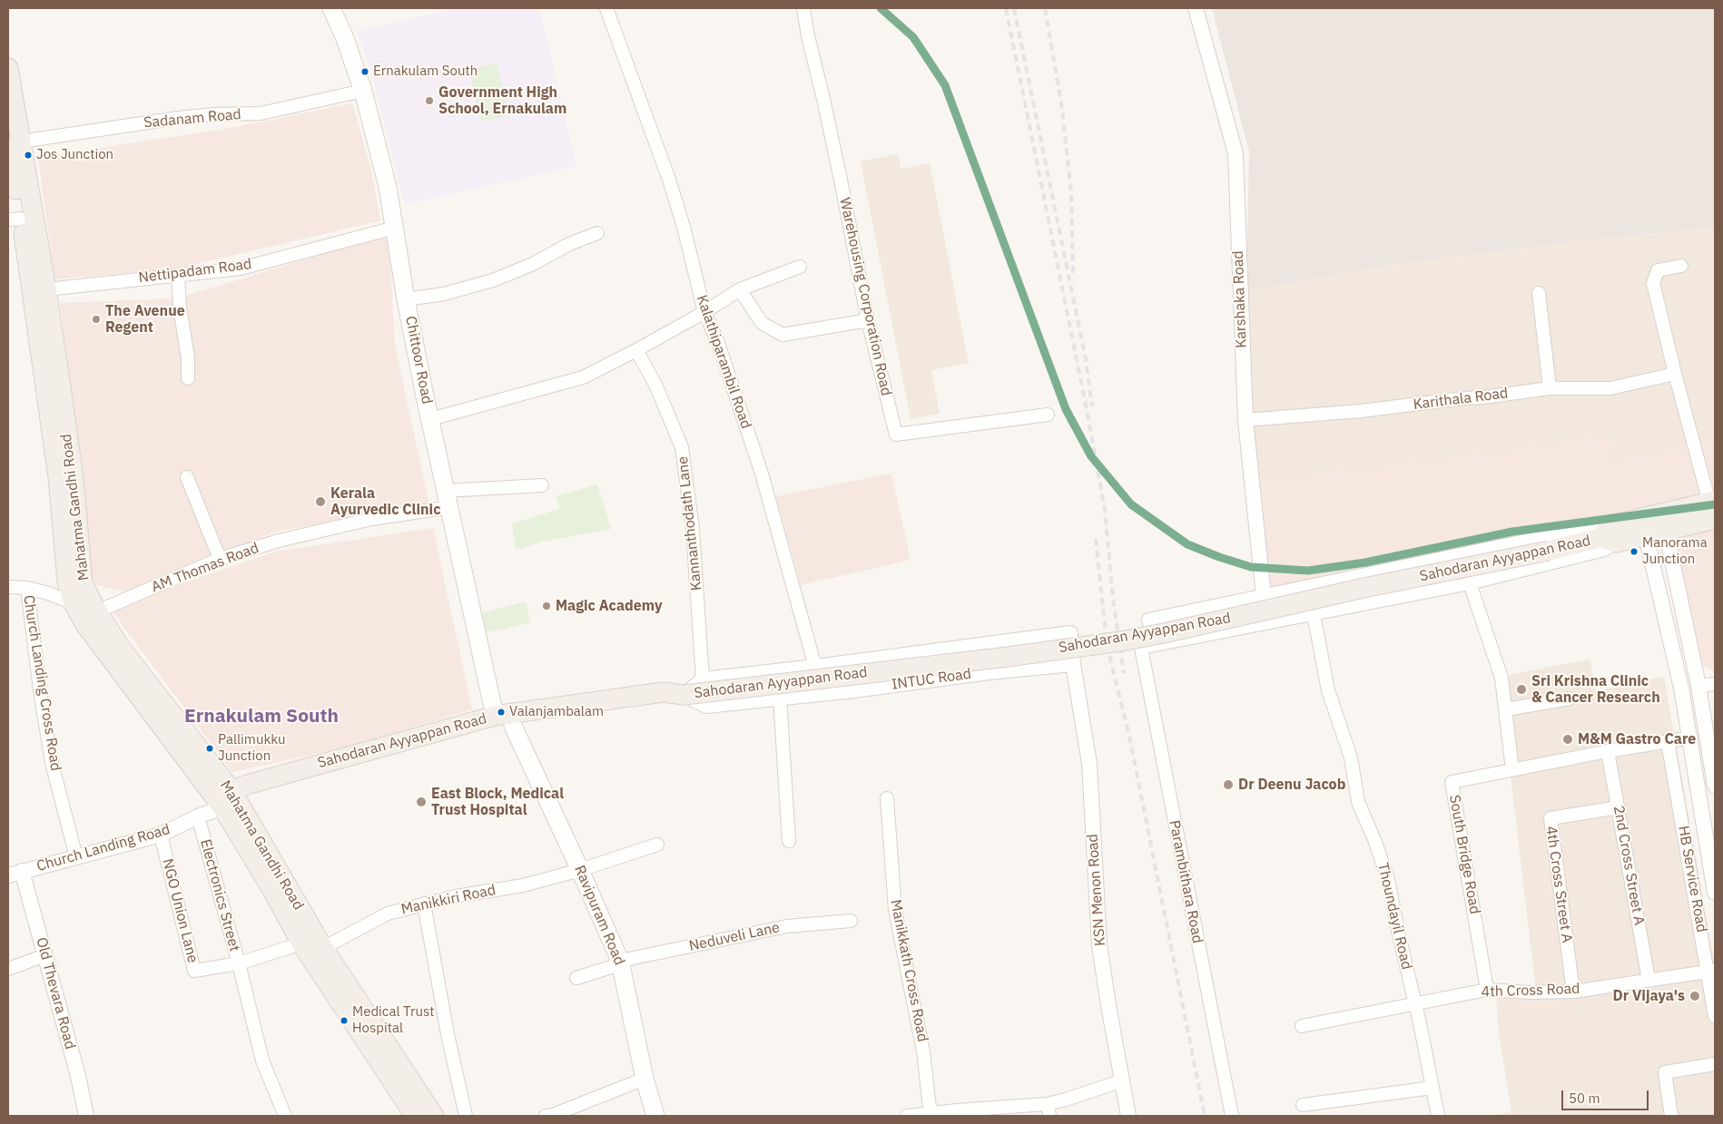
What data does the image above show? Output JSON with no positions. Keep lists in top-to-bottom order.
{
  "streets": {
    "main road": [
      "Chittoor Road",
      "Mahatma Gandhi Road",
      "Sahodaran Ayyappan Road",
      "Ravipuram Road"
    ],
    "street": [
      "Sadanam Road",
      "Nettipadam Road",
      "Warehousing Corporation Road",
      "Karshaka Road",
      "Kalathiparambil Road",
      "Karithala Road",
      "Kannanthodath Lane",
      "AM Thomas Road",
      "INTUC Road",
      "Church Landing Cross Road",
      "Church Landing Road",
      "South Bridge Road",
      "2nd Cross Street A",
      "HB Service Road",
      "Parambithara Road",
      "4th Cross Street A",
      "KSN Menon Road",
      "Electronics Street",
      "Manikkiri Road",
      "NGO Union Lane",
      "Thoundayil Road",
      "Neduveli Lane",
      "Manikkath Cross Road",
      "4th Cross Road",
      "Old Thevara Road"
    ]
  },
  "crossings": [
    ["Sadanam Road", "Chittoor Road"],
    ["Sadanam Road", "Mahatma Gandhi Road"],
    ["Nettipadam Road", "Chittoor Road"],
    ["Nettipadam Road", "Mahatma Gandhi Road"],
    ["Karshaka Road", "Karithala Road"],
    ["Chittoor Road", "Sahodaran Ayyappan Road"],
    ["Chittoor Road", "AM Thomas Road"],
    ["Kalathiparambil Road", "KSN Menon Road"],
    ["Mahatma Gandhi Road", "Sahodaran Ayyappan Road"],
    ["Mahatma Gandhi Road", "AM Thomas Road"],
    ["Mahatma Gandhi Road", "Church Landing Road"],
    ["Mahatma Gandhi Road", "Electronics Street"],
    ["Mahatma Gandhi Road", "Manikkiri Road"],
    ["Sahodaran Ayyappan Road", "INTUC Road"],
    ["Sahodaran Ayyappan Road", "Church Landing Road"],
    ["Sahodaran Ayyappan Road", "Ravipuram Road"],
    ["INTUC Road", "KSN Menon Road"],
    ["Church Landing Cross Road", "Church Landing Road"],
    ["Church Landing Road", "Electronics Street"],
    ["Church Landing Road", "NGO Union Lane"],
    ["Church Landing Road", "Old Thevara Road"],
    ["South Bridge Road", "4th Cross Road"],
    ["2nd Cross Street A", "4th Cross Street A"],
    ["2nd Cross Street A", "4th Cross Road"],
    ["HB Service Road", "4th Cross Road"],
    ["4th Cross Street A", "4th Cross Road"],
    ["Electronics Street", "NGO Union Lane"],
    ["Manikkiri Road", "Ravipuram Road"],
    ["Ravipuram Road", "Neduveli Lane"],
    ["Thoundayil Road", "4th Cross Road"]
  ],
  "districts": ["Ernakulam South"],
  "places": [
    "Ernakulam South",
    "Government High School, Ernakulam",
    "Jos Junction",
    "The Avenue Regent",
    "Kerala Ayurvedic Clinic",
    "Manorama Junction",
    "Magic Academy",
    "Sri Krishna Clinic & Cancer Research",
    "Valanjambalam",
    "M&M Gastro Care",
    "Pallimukku Junction",
    "Dr Deenu Jacob",
    "East Block, Medical Trust Hospital",
    "Dr Vijaya's",
    "Medical Trust Hospital"
  ],
  "scale_bar": "50 m"
}
